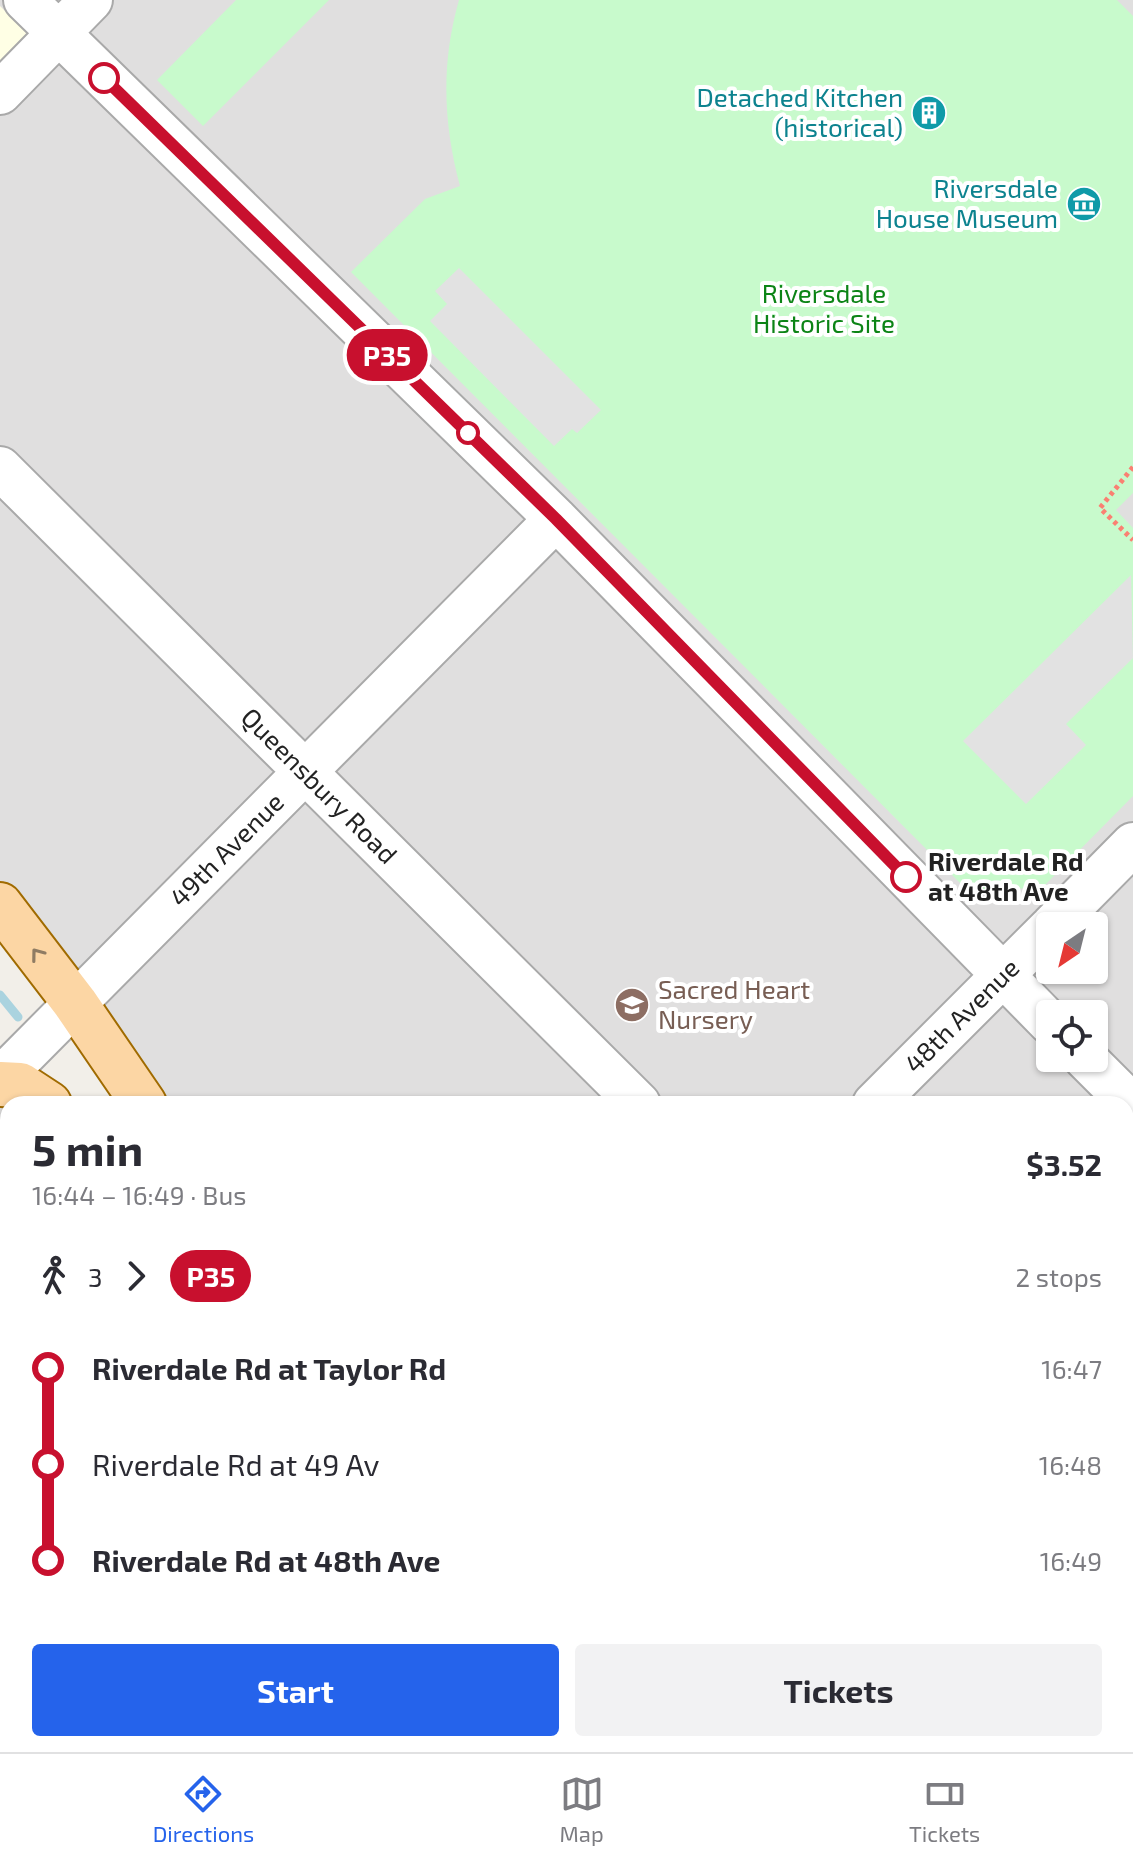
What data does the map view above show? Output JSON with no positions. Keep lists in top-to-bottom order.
{
  "streets": {
    "street": ["Queensbury Road", "49th Avenue", "48th Avenue"]
  },
  "crossings": [
    ["Queensbury Road", "49th Avenue"]
  ],
  "parks": ["Riversdale Historic Site"],
  "places": {
    "building": ["Detached Kitchen (historical)"],
    "museum": ["Riversdale House Museum"],
    "other": ["Riverdale Rd at 48th Ave"],
    "school or university": ["Sacred Heart Nursery"]
  },
  "lines": ["bus line P35"],
  "north": "bottom left",
  "page": {
    "on_map": "P35",
    "heading": ["5 min", "16:44 – 16:49 · Bus", "$3.52"],
    "legs": ["3", "P35", "2 stops"],
    "list": [
      {
        "name": "Riverdale Rd at Taylor Rd",
        "value": "16:47"
      },
      {
        "name": "Riverdale Rd at 49 Av",
        "value": "16:48"
      },
      {
        "name": "Riverdale Rd at 48th Ave",
        "value": "16:49"
      }
    ],
    "buttons": ["Start", "Tickets"],
    "tabs": ["Directions", "Map", "Tickets"]
  }
}
